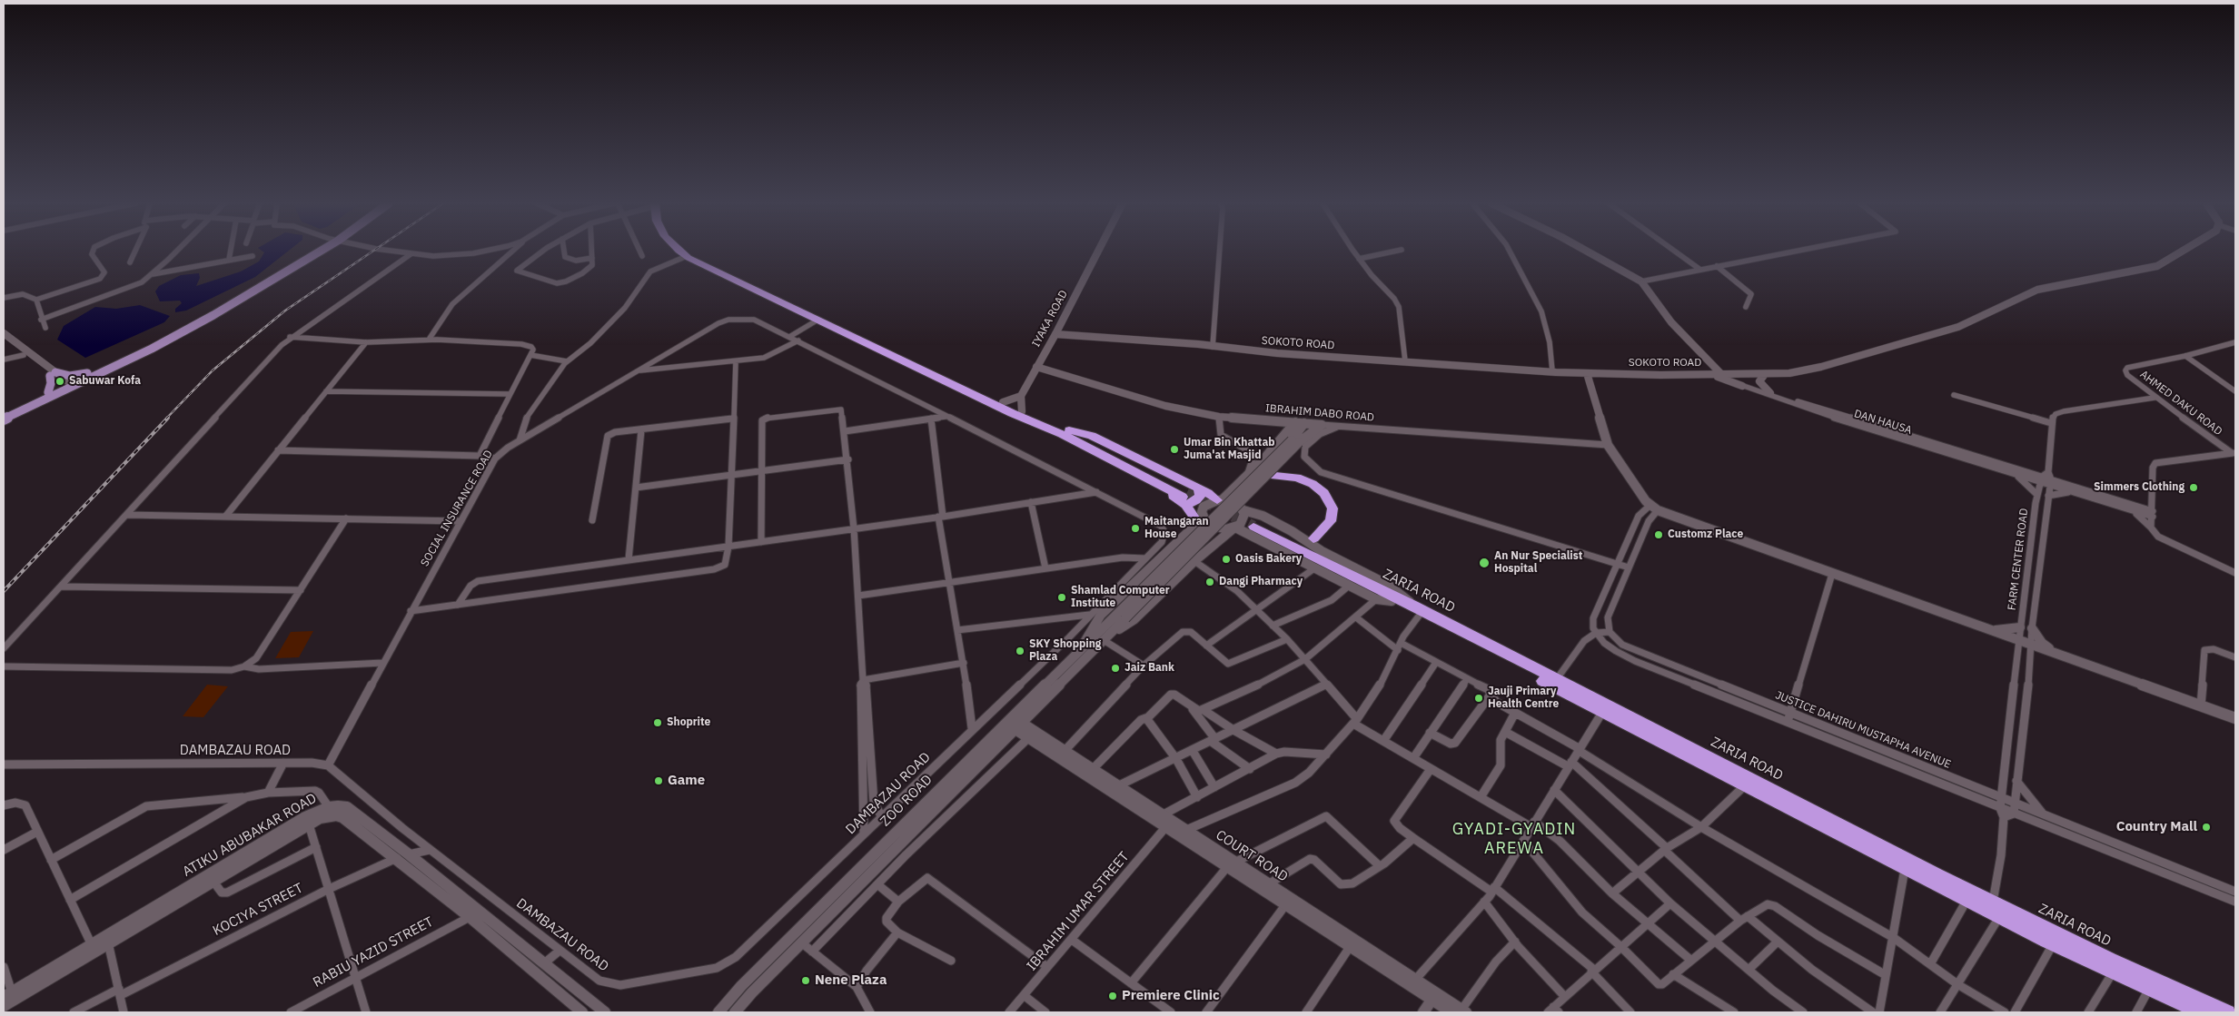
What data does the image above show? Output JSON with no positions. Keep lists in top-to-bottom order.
{
  "streets": {
    "highway": ["ZARIA ROAD"],
    "street": [
      "IYAKA ROAD",
      "SOKOTO ROAD",
      "AHMED DAKU ROAD",
      "IBRAHIM DABO ROAD",
      "DAN HAUSA",
      "SOCIAL INSURANCE ROAD",
      "FARM CENTER ROAD",
      "JUSTICE DAHIRU MUSTAPHA AVENUE",
      "DAMBAZAU ROAD",
      "ZOO ROAD",
      "ATIKU ABUBAKAR ROAD",
      "COURT ROAD",
      "KOCIYA STREET",
      "IBRAHIM UMAR STREET",
      "RABIU YAZID STREET"
    ]
  },
  "crossings": [
    ["IYAKA ROAD", "SOKOTO ROAD"],
    ["IYAKA ROAD", "IBRAHIM DABO ROAD"],
    ["SOKOTO ROAD", "DAN HAUSA"],
    ["DAN HAUSA", "FARM CENTER ROAD"],
    ["SOCIAL INSURANCE ROAD", "DAMBAZAU ROAD"],
    ["FARM CENTER ROAD", "JUSTICE DAHIRU MUSTAPHA AVENUE"],
    ["DAMBAZAU ROAD", "KOCIYA STREET"],
    ["ATIKU ABUBAKAR ROAD", "KOCIYA STREET"],
    ["COURT ROAD", "IBRAHIM UMAR STREET"]
  ],
  "districts": ["GYADI-GYADIN AREWA"],
  "places": [
    "Sabuwar Kofa",
    "Umar Bin Khattab Juma'at Masjid",
    "Simmers Clothing",
    "Maitangaran House",
    "Customz Place",
    "Oasis Bakery",
    "An Nur Specialist Hospital",
    "Dangi Pharmacy",
    "Shamlad Computer Institute",
    "SKY Shopping Plaza",
    "Jaiz Bank",
    "Jauji Primary Health Centre",
    "Shoprite",
    "Game",
    "Country Mall",
    "Nene Plaza",
    "Premiere Clinic"
  ]
}
